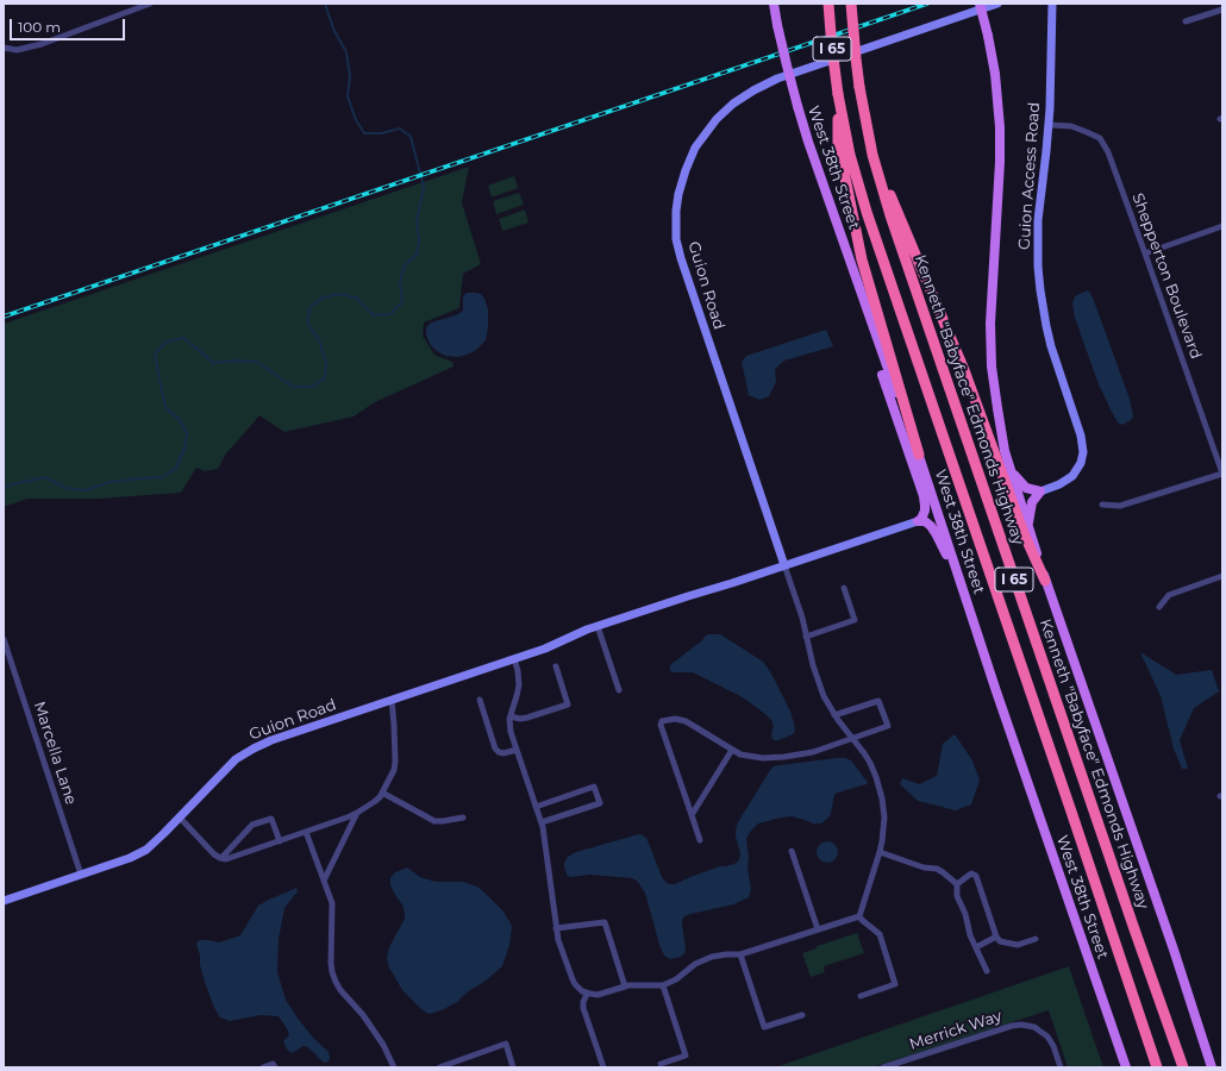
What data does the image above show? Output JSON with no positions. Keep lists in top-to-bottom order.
{
  "streets": {
    "highway": ["I 65", "Kenneth \"Babyface\" Edmonds Highway"],
    "main road": ["West 38th Street"],
    "street": [
      "Guion Access Road",
      "Shepperton Boulevard",
      "Guion Road",
      "Marcella Lane",
      "Merrick Way"
    ]
  },
  "crossings": [
    ["Guion Access Road", "Shepperton Boulevard"],
    ["Guion Road", "Marcella Lane"]
  ],
  "scale_bar": "100 m"
}
